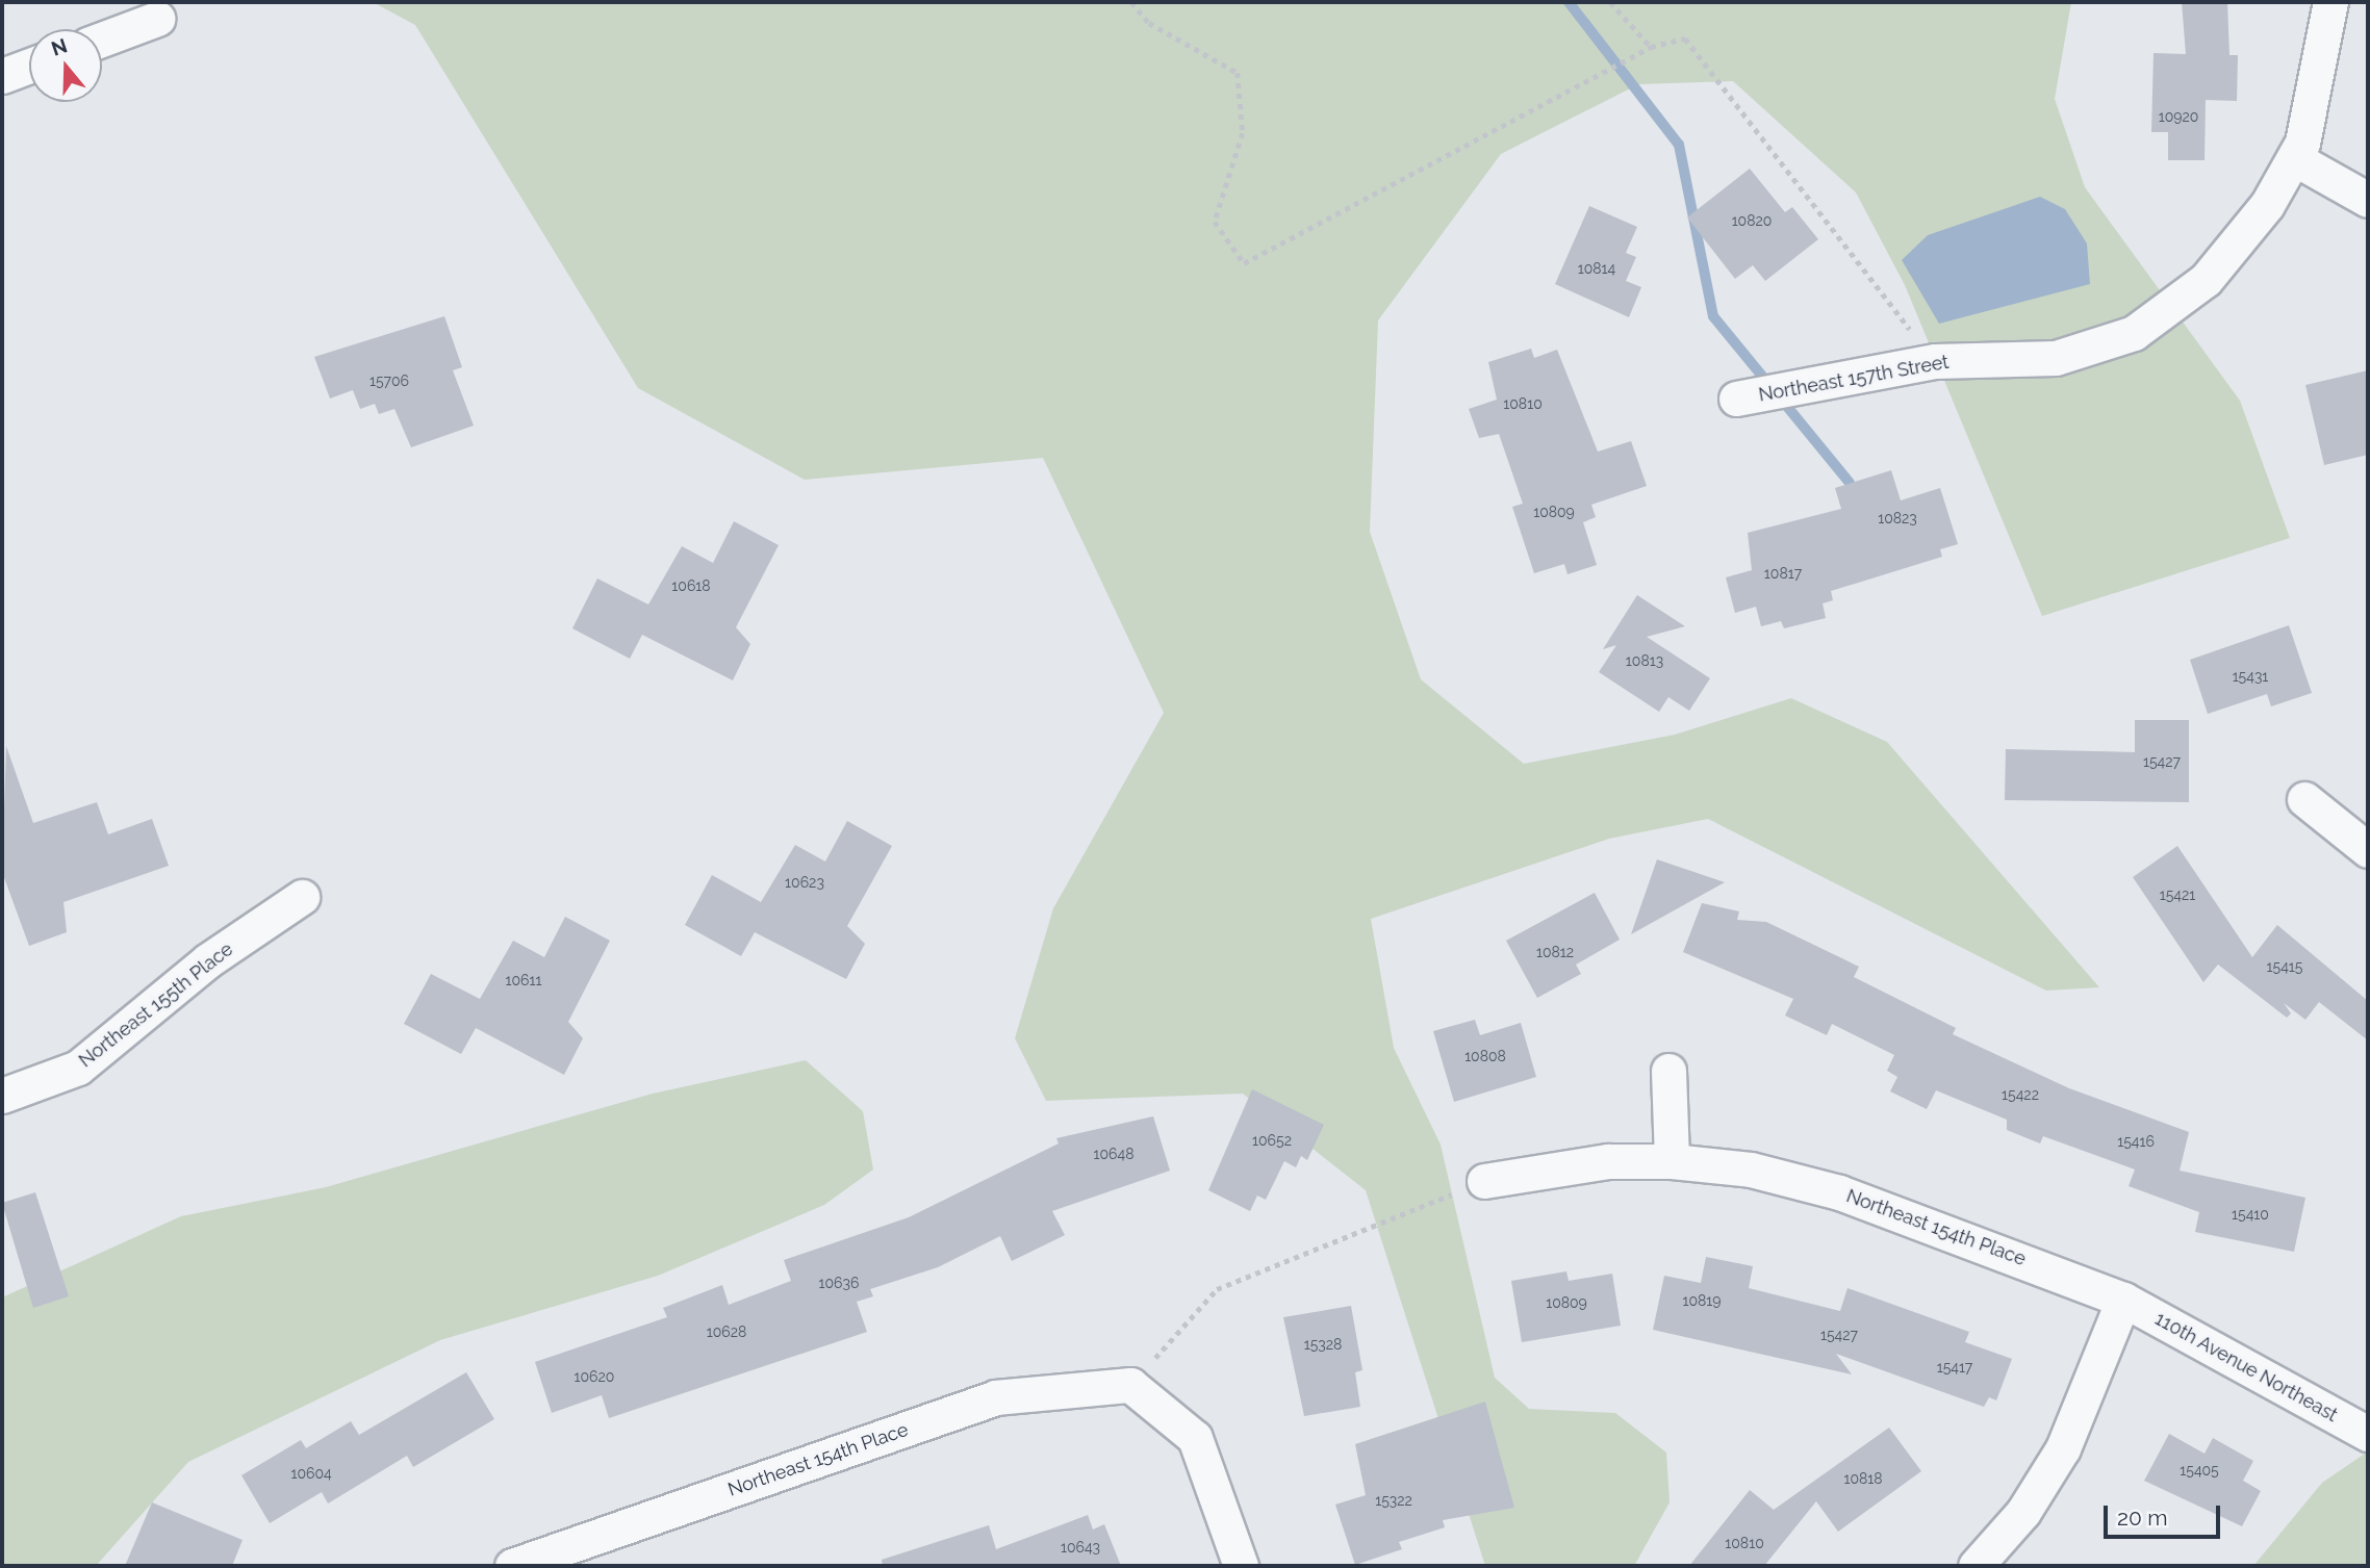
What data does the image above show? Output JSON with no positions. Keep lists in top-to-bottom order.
{
  "streets": {
    "street": [
      "Northeast 157th Street",
      "Northeast 155th Place",
      "Northeast 154th Place",
      "110th Avenue Northeast"
    ]
  },
  "crossings": [
    ["Northeast 154th Place", "110th Avenue Northeast"]
  ],
  "house_numbers": [
    "10920",
    "10820",
    "10814",
    "15706",
    "10810",
    "10809",
    "10823",
    "10817",
    "10618",
    "10813",
    "15431",
    "15427",
    "10623",
    "15421",
    "10812",
    "15415",
    "10611",
    "10808",
    "15422",
    "10652",
    "15416",
    "10648",
    "15410",
    "10636",
    "10819",
    "10809",
    "10628",
    "15427",
    "15328",
    "15417",
    "10620",
    "15405",
    "10604",
    "10818",
    "15322",
    "10810",
    "10643"
  ],
  "scale_bar": "20 m",
  "north": "top"
}
